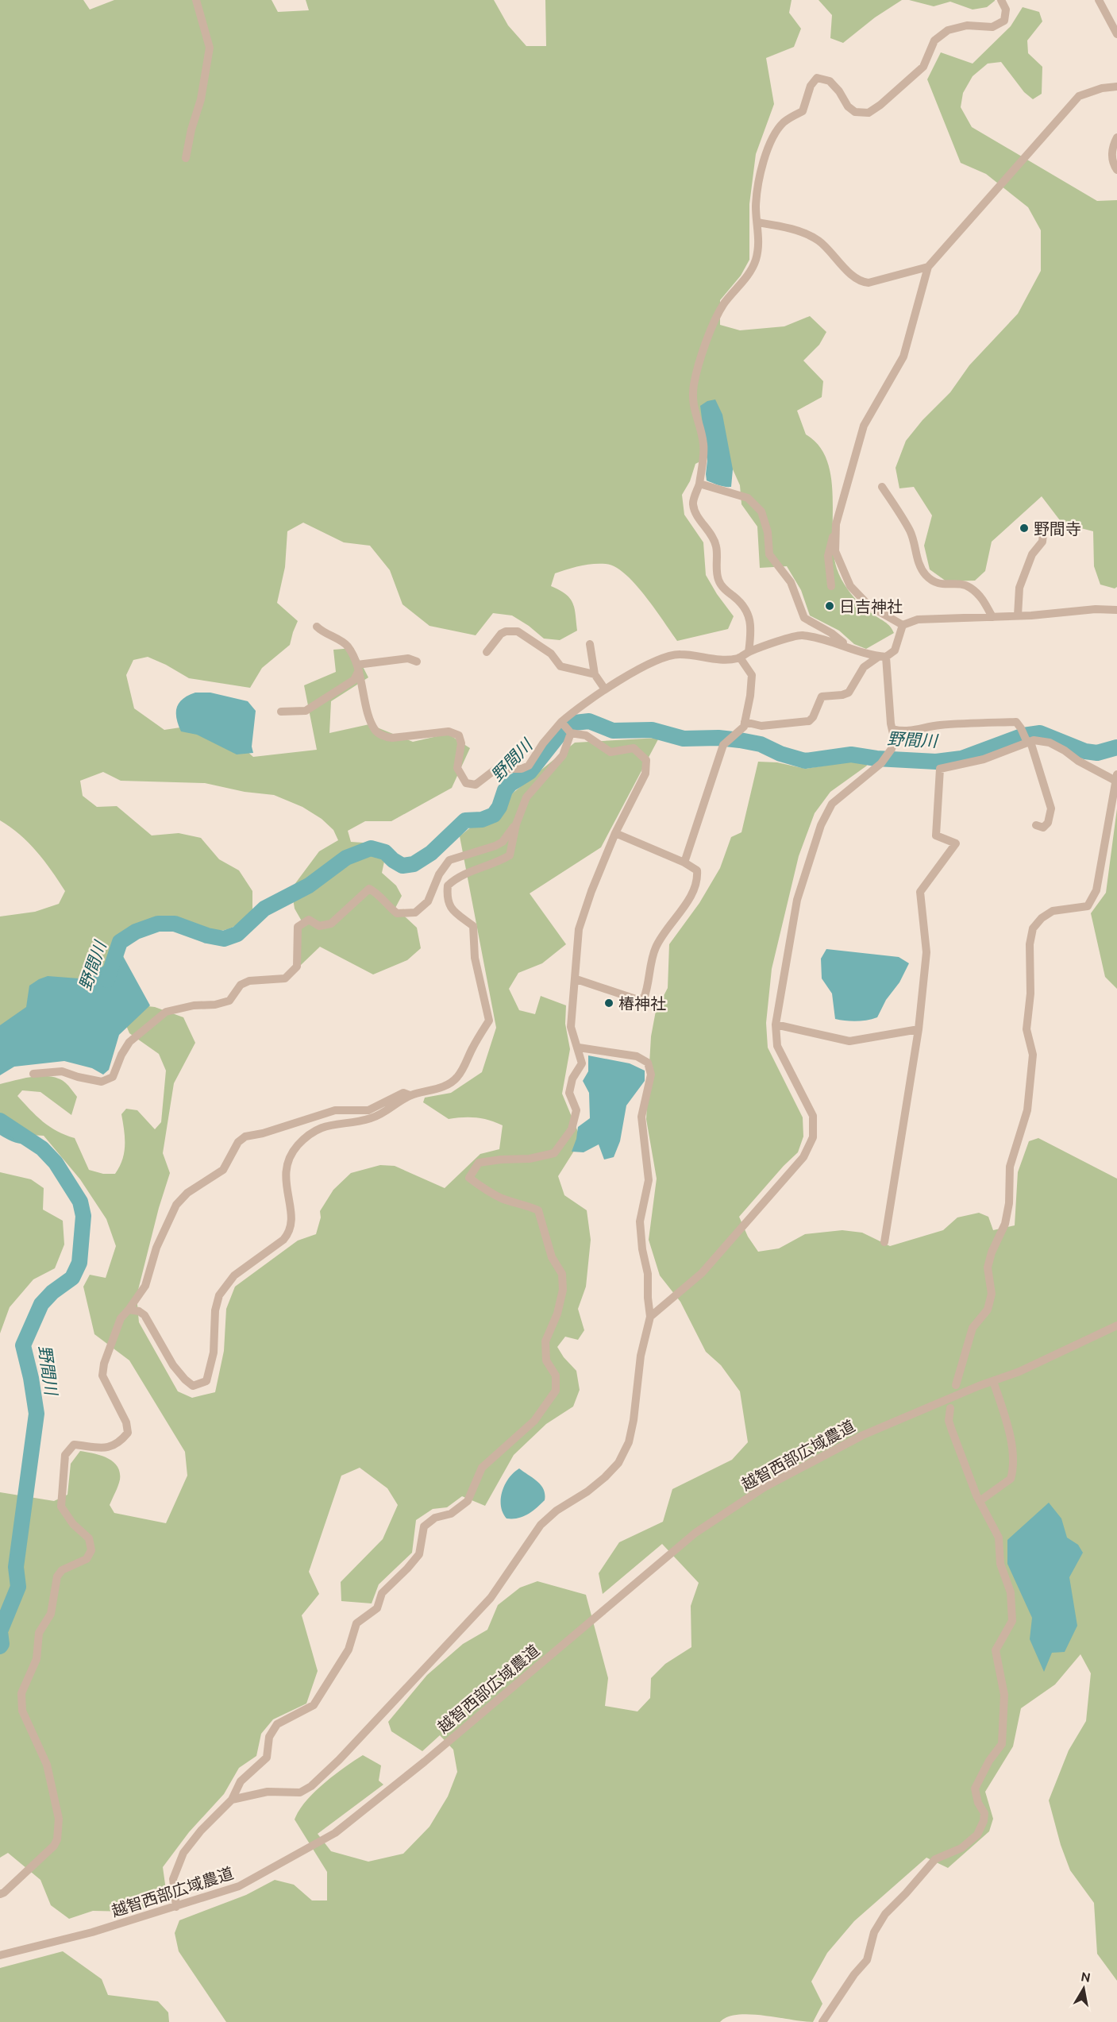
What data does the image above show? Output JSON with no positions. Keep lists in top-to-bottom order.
{
  "streets": {
    "street": ["越智西部広域農道"]
  },
  "water": ["野間川"],
  "places": ["野間寺", "日吉神社", "椿神社"],
  "north": "top"
}
